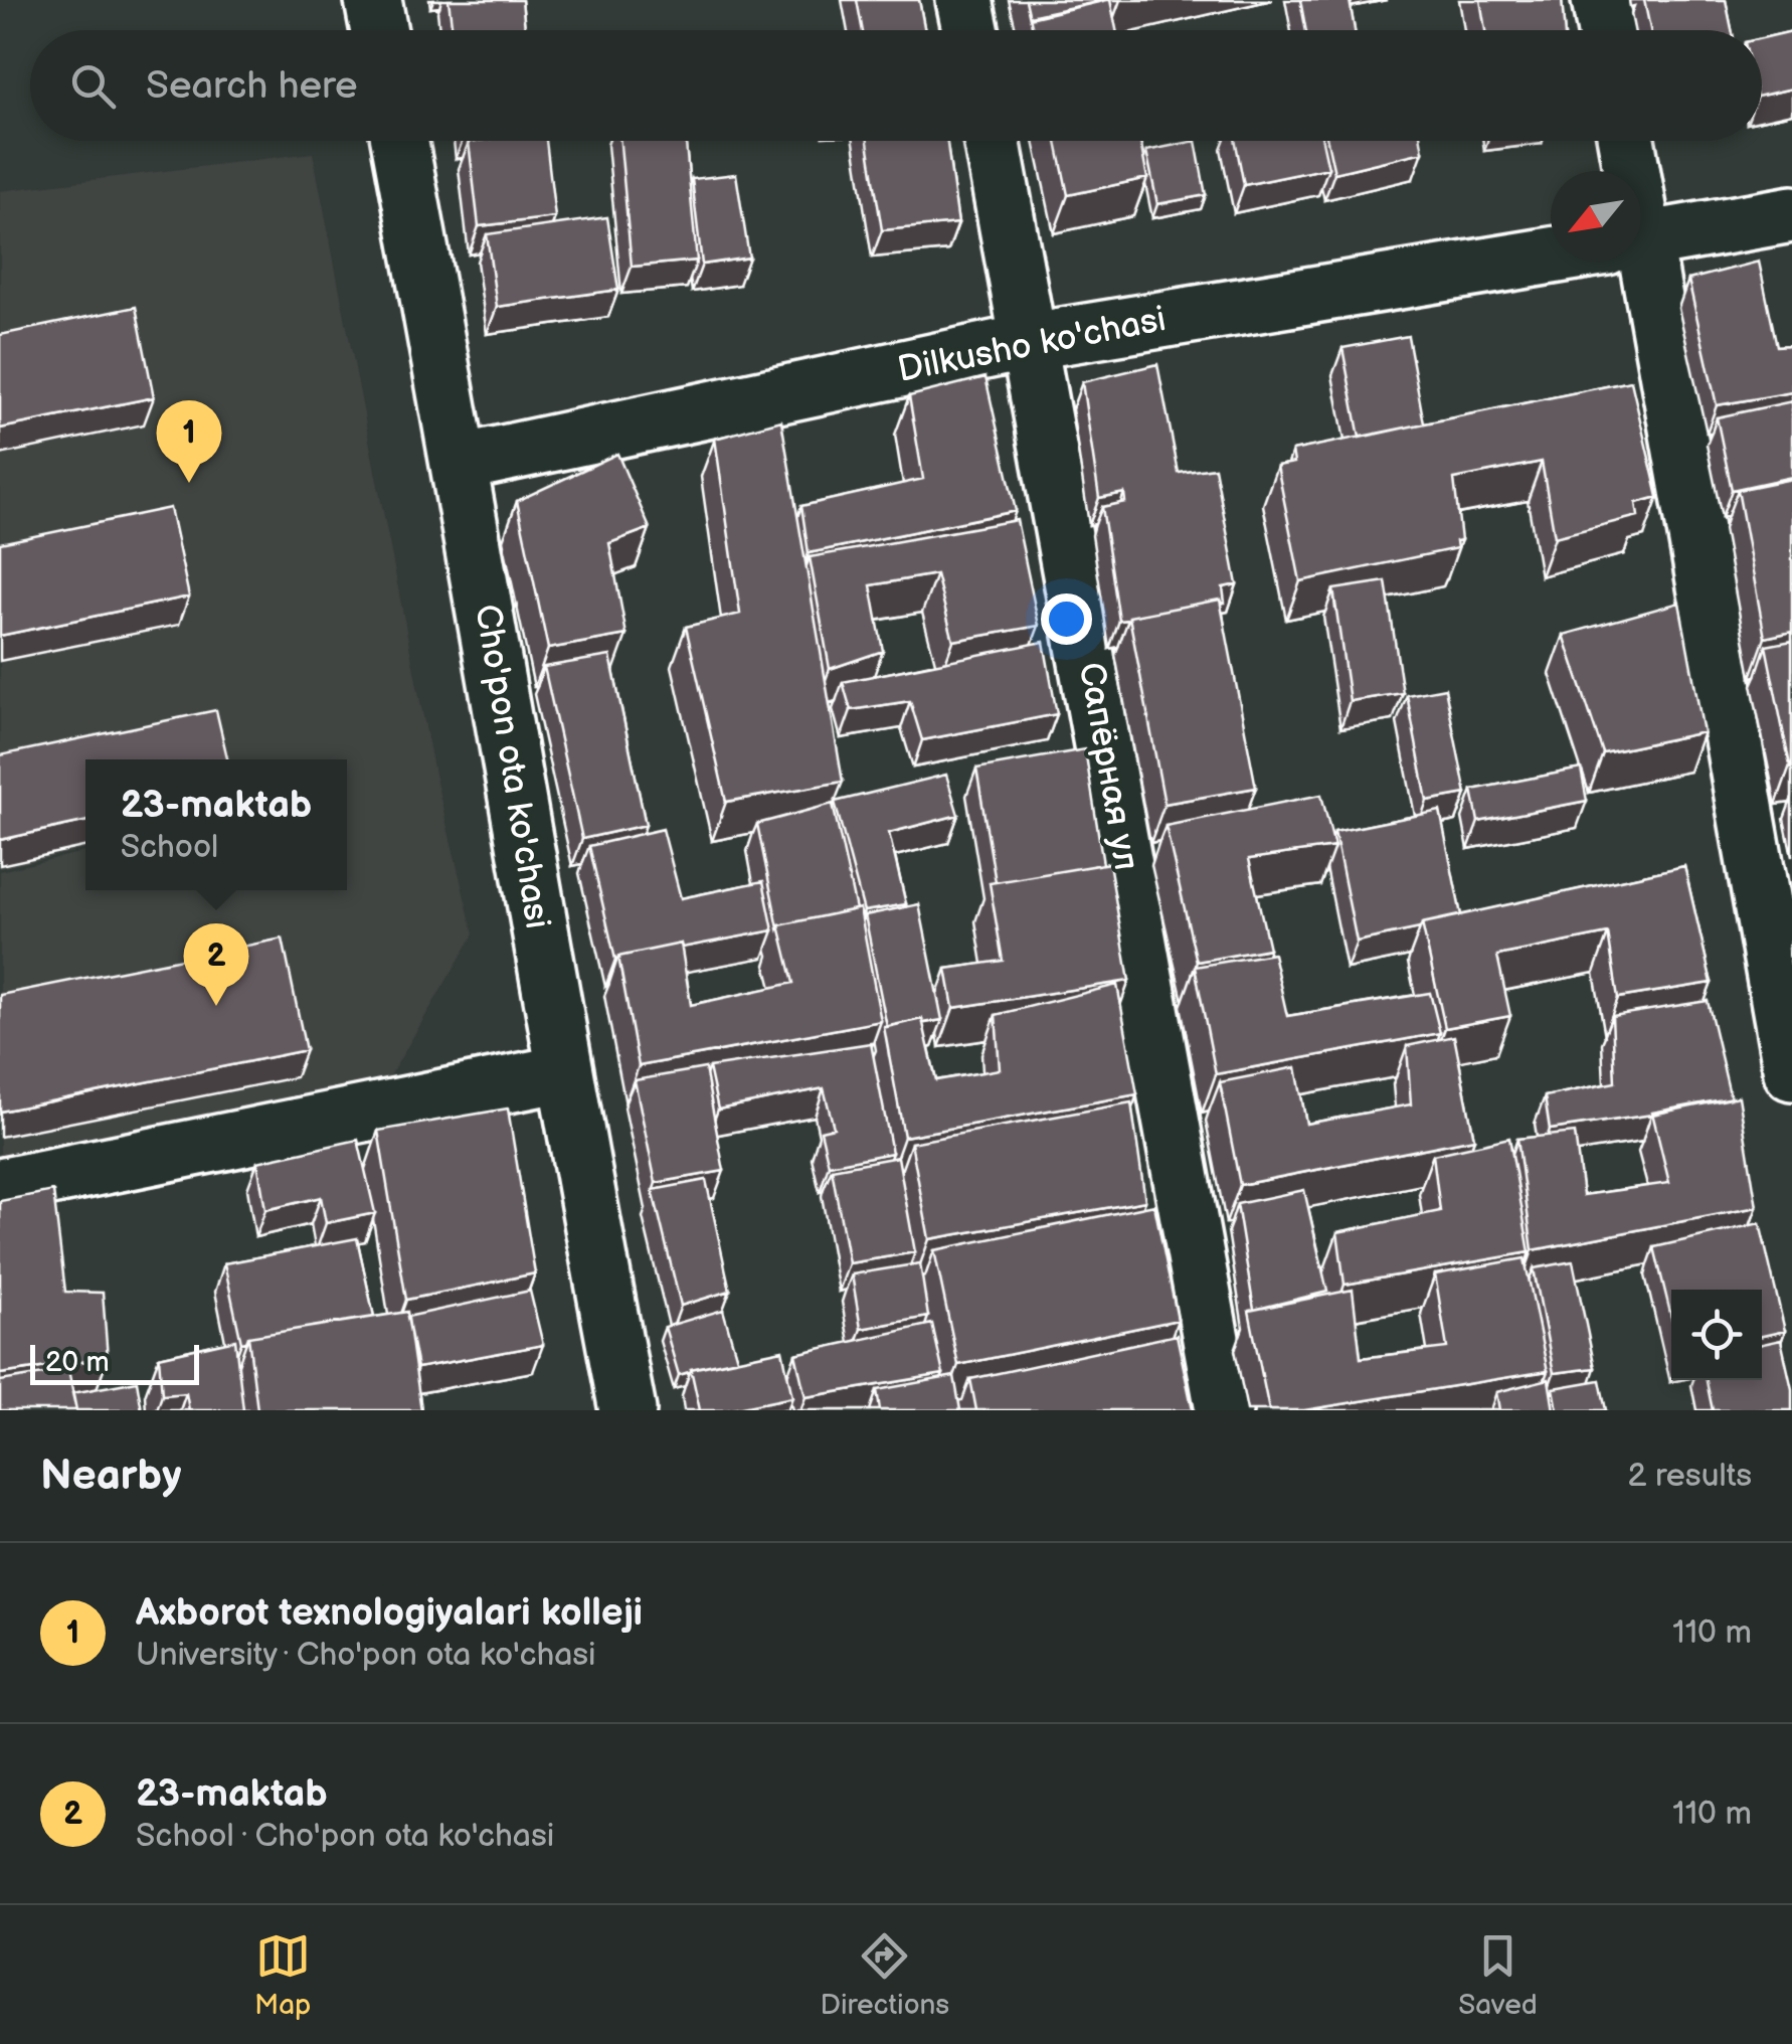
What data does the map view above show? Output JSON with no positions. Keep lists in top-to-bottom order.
{
  "streets": {
    "street": ["Dilkusho ko'chasi", "Cho'pon ota ko'chasi", "Сапёрная ул"]
  },
  "crossings": [
    ["Dilkusho ko'chasi", "Cho'pon ota ko'chasi"],
    ["Dilkusho ko'chasi", "Сапёрная ул"]
  ],
  "scale_bar": "20 m",
  "north": "bottom left",
  "page": {
    "search": "Search here",
    "pins": ["1", "2"],
    "popup": ["23-maktab", "School"],
    "scale": "20 m",
    "heading": ["Nearby", "2 results"],
    "list": [
      {
        "mark": "1",
        "name": "Axborot texnologiyalari kolleji",
        "note": "University · Cho'pon ota ko'chasi",
        "value": "110 m"
      },
      {
        "mark": "2",
        "name": "23-maktab",
        "note": "School · Cho'pon ota ko'chasi",
        "value": "110 m"
      }
    ],
    "nav": ["Map", "Directions", "Saved"]
  }
}
